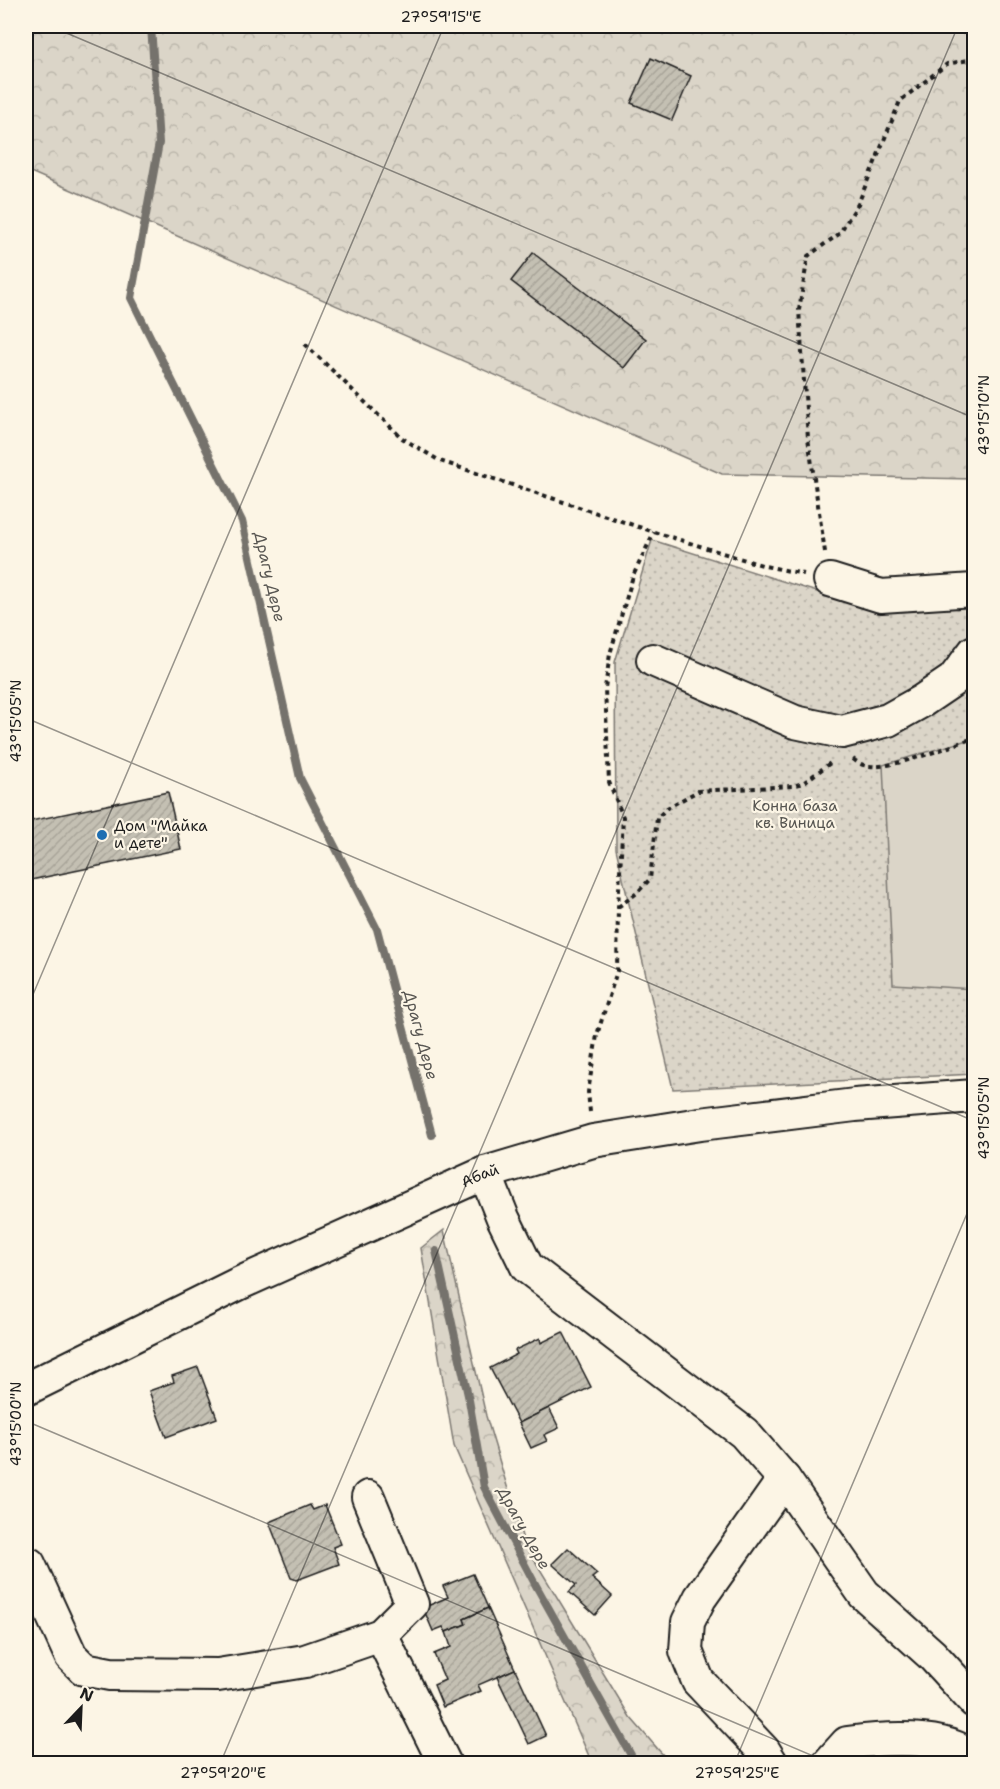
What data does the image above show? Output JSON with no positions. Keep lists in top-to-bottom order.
{
  "streets": {
    "street": ["Абай"]
  },
  "water": ["Драгу Дере"],
  "parks": ["Конна база кв. Виница"],
  "places": ["Дом \"Майка и дете\""],
  "north": "top right",
  "coordinates": [
    "27°59'15\"E",
    "43°15'10\"N",
    "43°15'05\"N",
    "43°15'00\"N",
    "27°59'20\"E",
    "27°59'25\"E"
  ]
}
